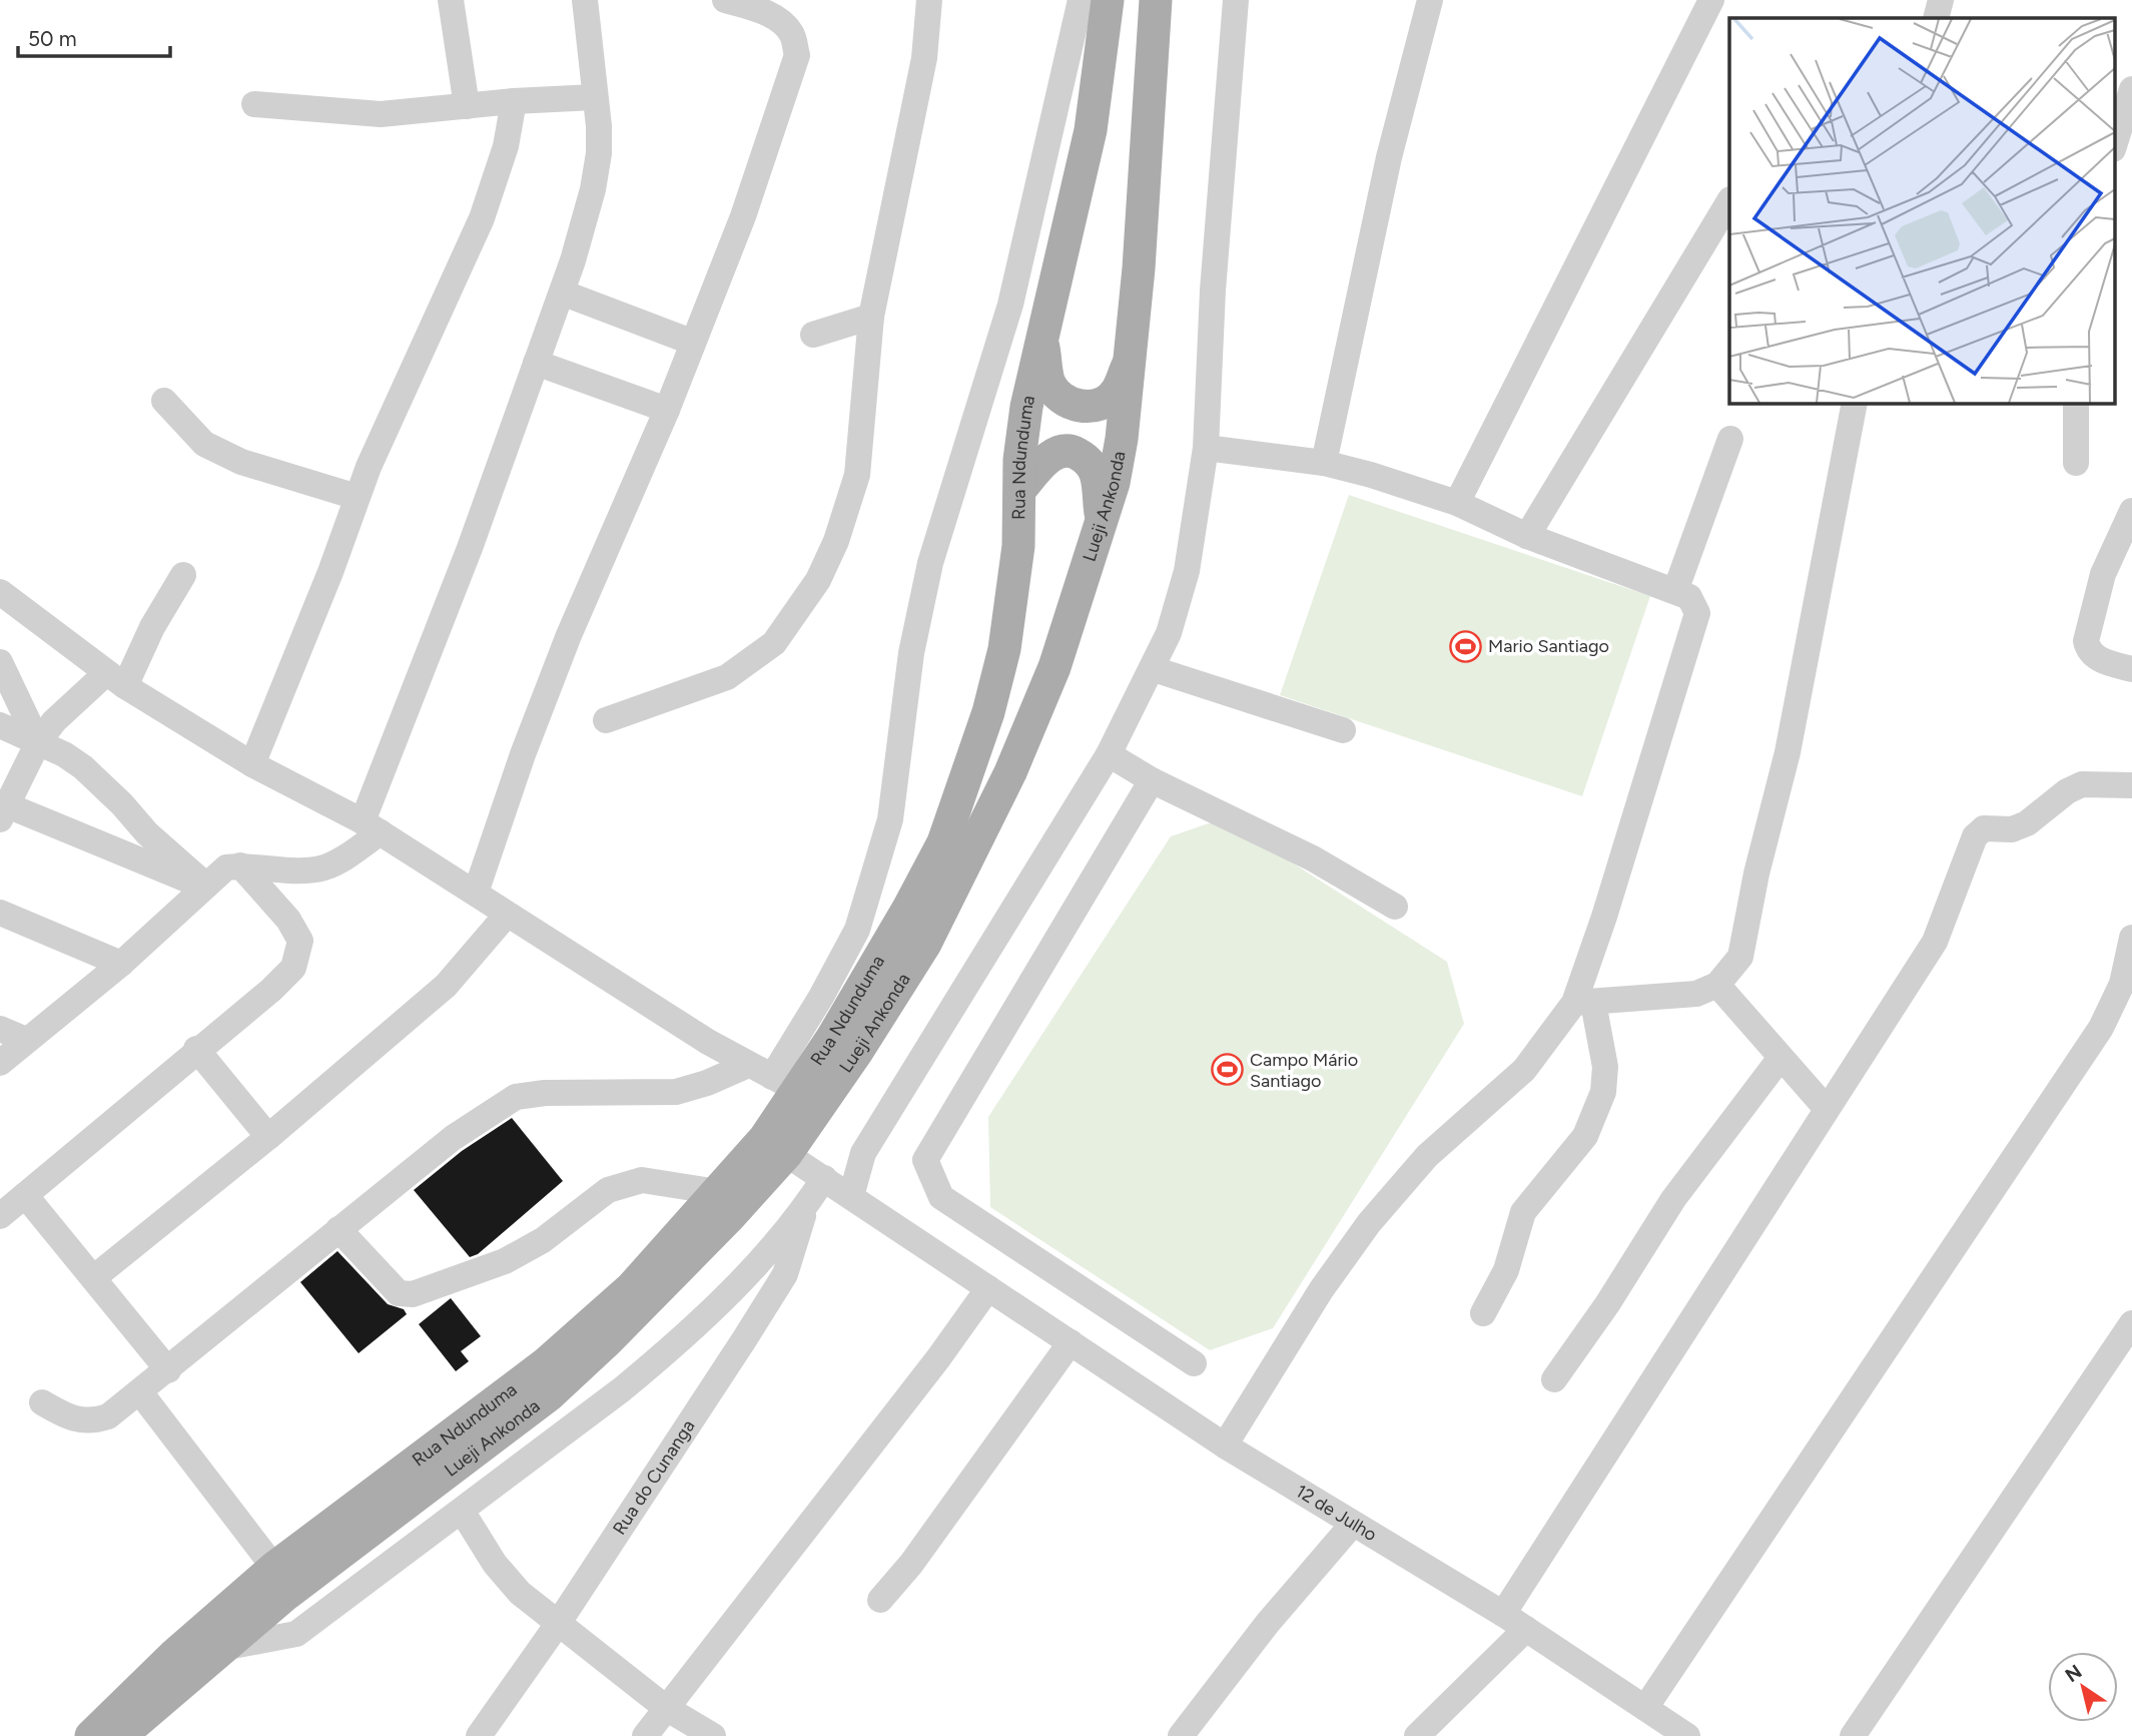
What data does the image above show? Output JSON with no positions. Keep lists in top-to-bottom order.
{
  "streets": {
    "main road": ["Rua Ndunduma", "Lueji Ankonda"],
    "street": ["Rua do Cunanga", "12 de Julho"]
  },
  "crossings": [
    ["Lueji Ankonda", "Rua do Cunanga"],
    ["Lueji Ankonda", "12 de Julho"]
  ],
  "places": {
    "sports": ["Mario Santiago", "Campo Mário Santiago"]
  },
  "scale_bar": "50 m",
  "north": "top left"
}
